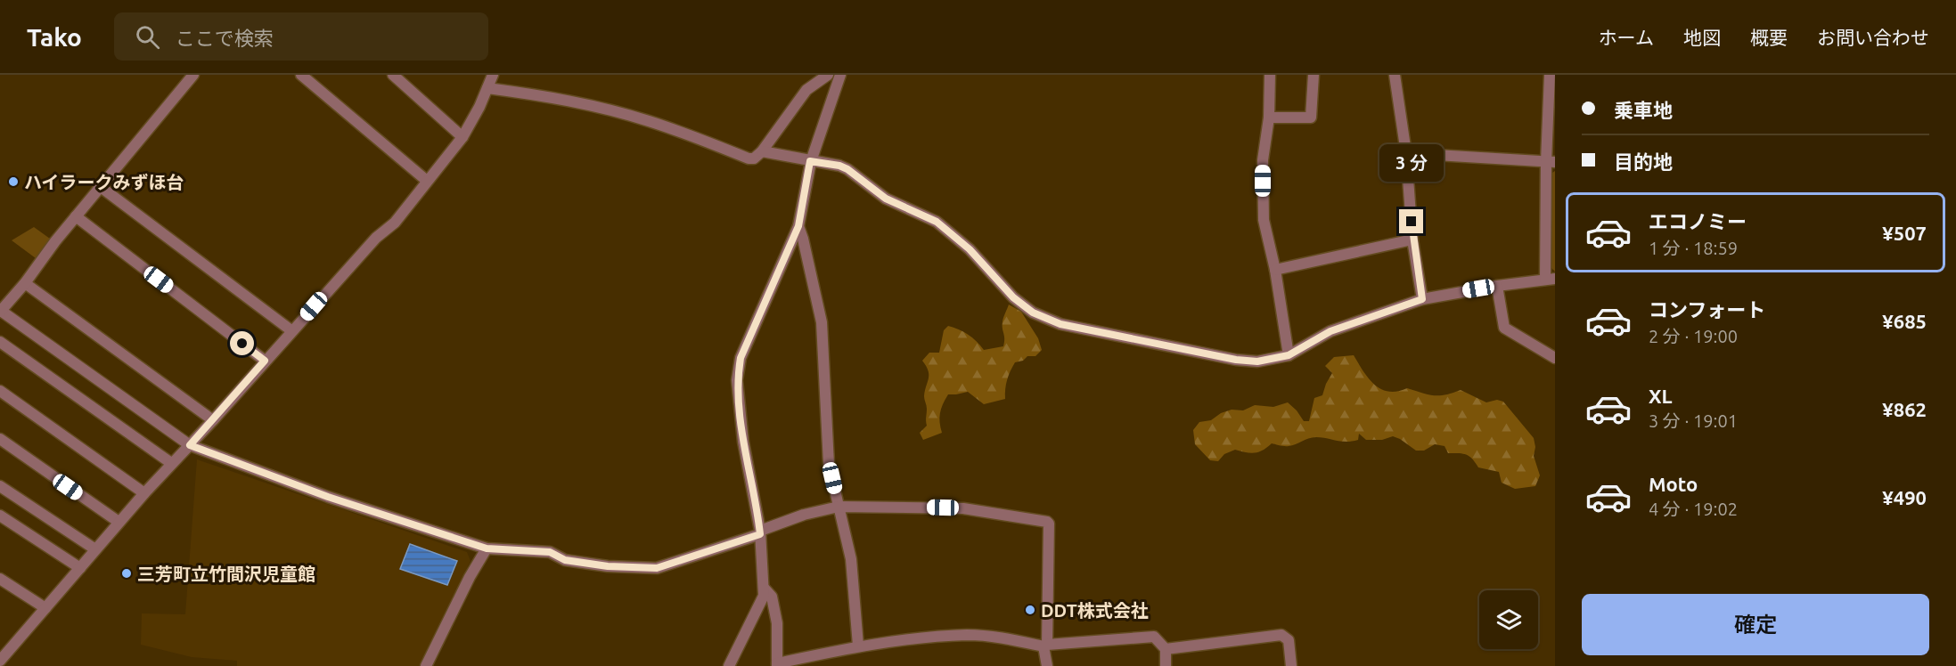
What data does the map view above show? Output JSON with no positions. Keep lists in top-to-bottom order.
{
  "places": ["ハイラークみずほ台", "三芳町立竹間沢児童館", "DDT株式会社"],
  "page": {
    "header": "Tako",
    "search": "ここで検索",
    "nav": [
      "ホーム",
      "地図",
      "概要",
      "お問い合わせ"
    ],
    "banner": ["乗車地", "目的地"],
    "bubble": "3 分",
    "list": [
      {
        "name": "エコノミー",
        "note": "1 分 · 18:59",
        "value": "¥507"
      },
      {
        "name": "コンフォート",
        "note": "2 分 · 19:00",
        "value": "¥685"
      },
      {
        "name": "XL",
        "note": "3 分 · 19:01",
        "value": "¥862"
      },
      {
        "name": "Moto",
        "note": "4 分 · 19:02",
        "value": "¥490"
      }
    ],
    "buttons": "確定"
  }
}
